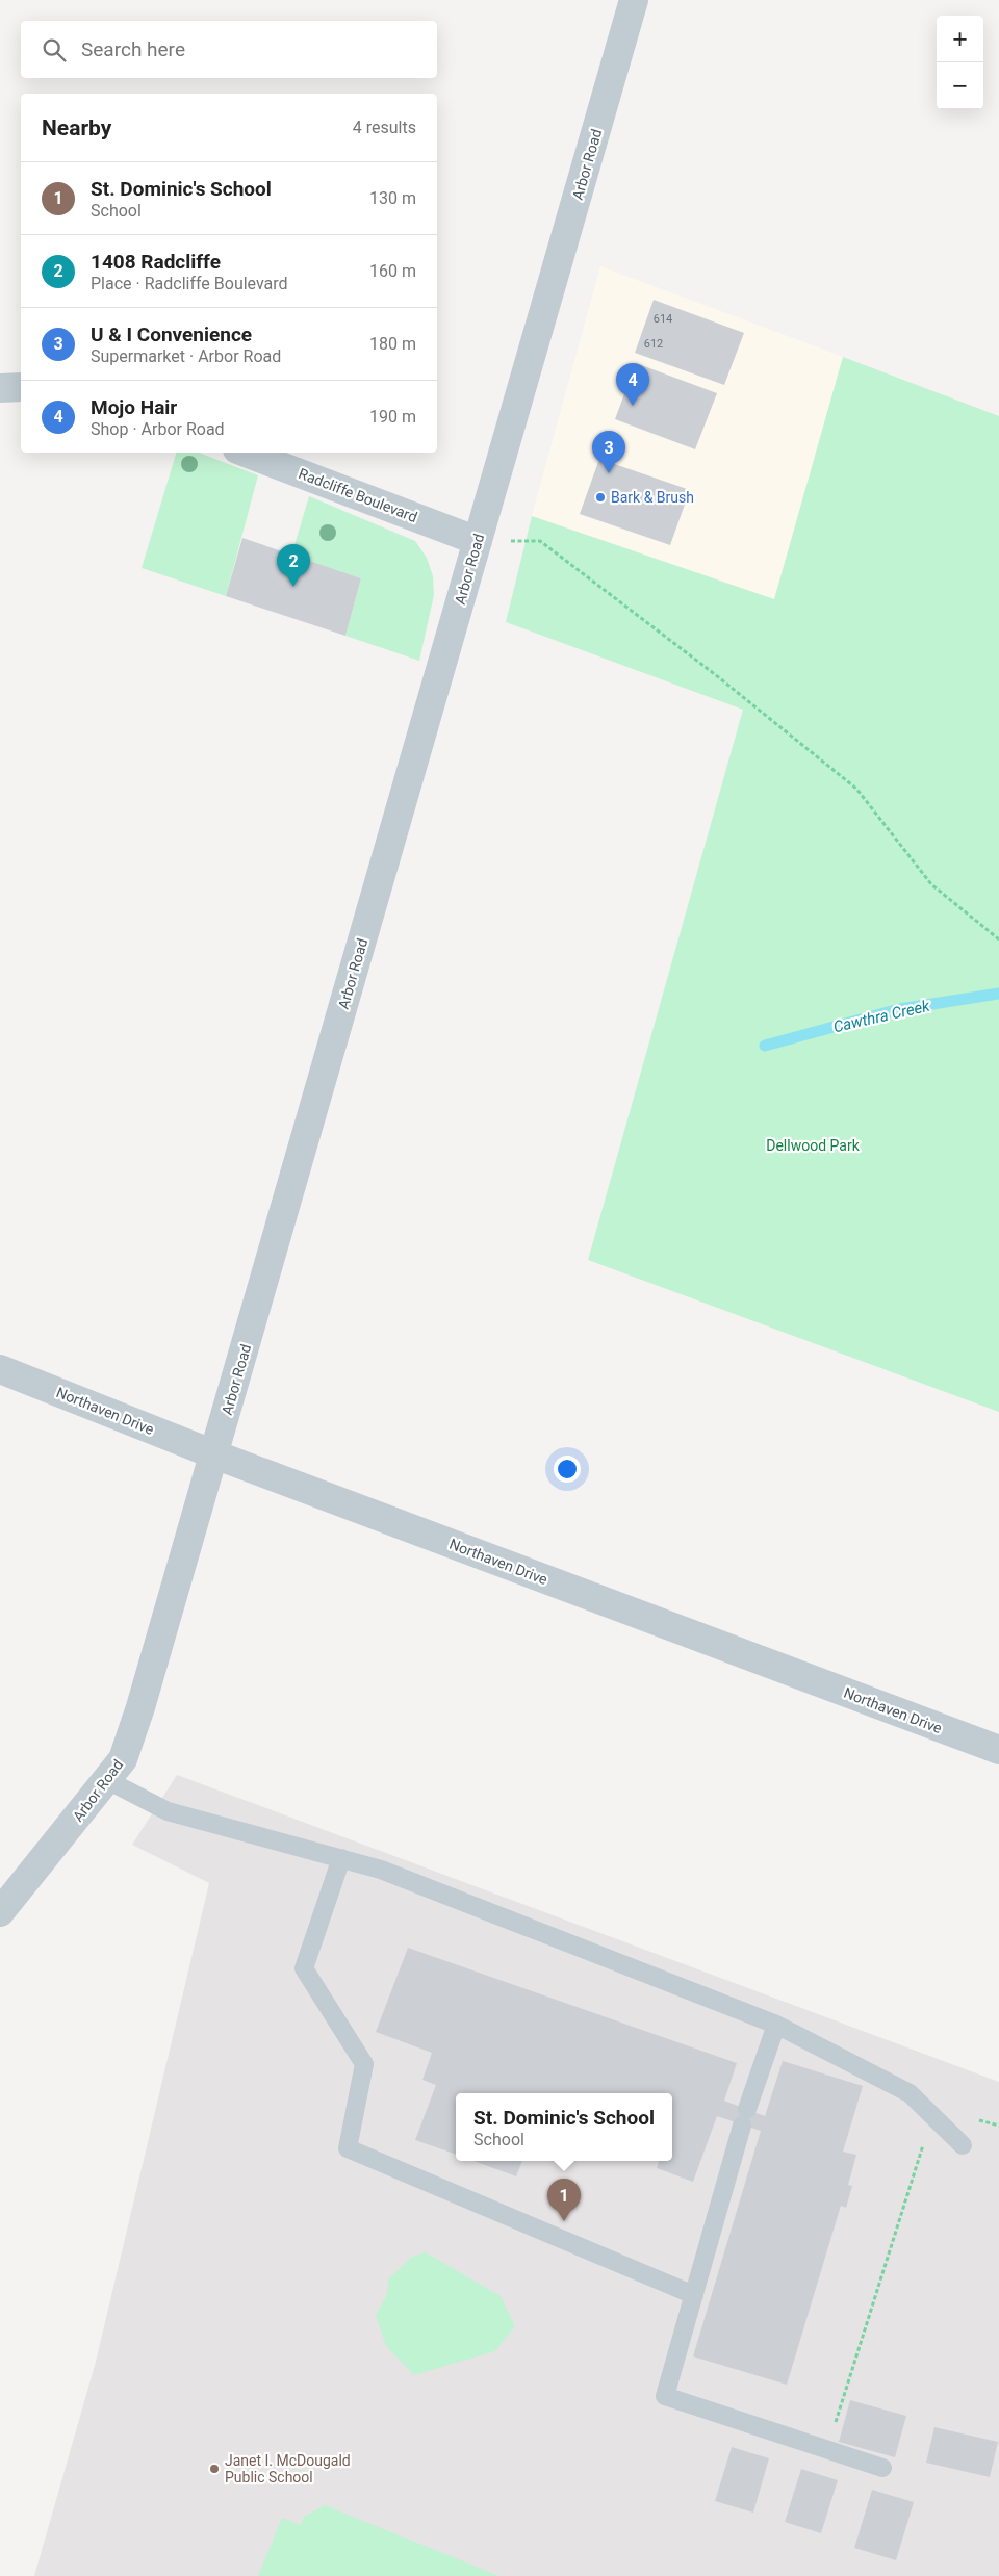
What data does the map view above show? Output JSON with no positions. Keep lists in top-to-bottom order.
{
  "streets": {
    "street": ["Arbor Road", "Radcliffe Boulevard", "Northaven Drive"]
  },
  "crossings": [
    ["Arbor Road", "Radcliffe Boulevard"],
    ["Arbor Road", "Northaven Drive"]
  ],
  "water": ["Cawthra Creek"],
  "parks": ["Dellwood Park"],
  "places": ["Bark & Brush", "Janet I. McDougald Public School"],
  "house_numbers": ["614", "612"],
  "page": {
    "map_buttons": ["+", "−"],
    "search": "Search here",
    "heading": ["Nearby", "4 results"],
    "list": [
      {
        "mark": "1",
        "name": "St. Dominic's School",
        "note": "School",
        "value": "130 m"
      },
      {
        "mark": "2",
        "name": "1408 Radcliffe",
        "note": "Place · Radcliffe Boulevard",
        "value": "160 m"
      },
      {
        "mark": "3",
        "name": "U & I Convenience",
        "note": "Supermarket · Arbor Road",
        "value": "180 m"
      },
      {
        "mark": "4",
        "name": "Mojo Hair",
        "note": "Shop · Arbor Road",
        "value": "190 m"
      }
    ],
    "pins": [
      "4",
      "3",
      "2",
      "1"
    ],
    "popup": ["St. Dominic's School", "School"]
  }
}
